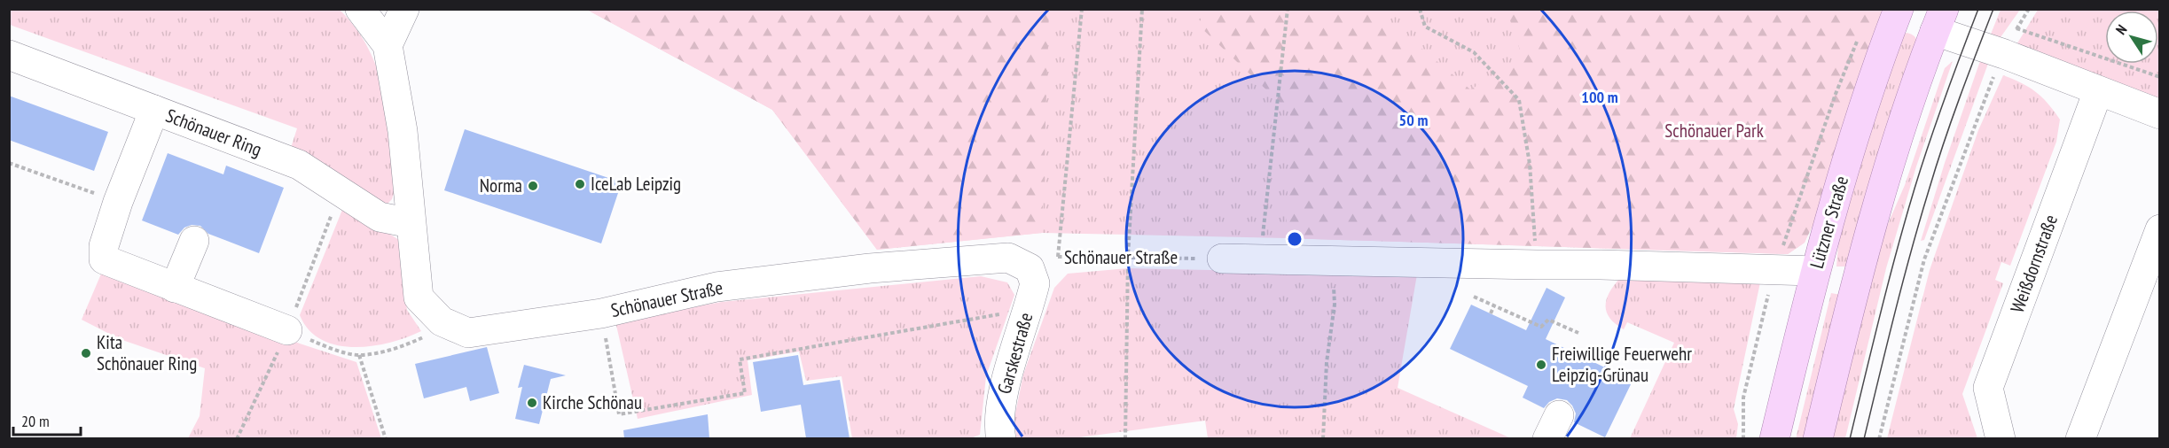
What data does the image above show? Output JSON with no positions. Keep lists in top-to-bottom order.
{
  "streets": {
    "main road": ["Lützner Straße"],
    "street": [
      "Schönauer Ring",
      "Schönauer Straße",
      "Weißdornstraße",
      "Garskestraße"
    ]
  },
  "crossings": [
    ["Schönauer Ring", "Schönauer Straße"],
    ["Schönauer Straße", "Garskestraße"]
  ],
  "parks": ["Schönauer Park"],
  "places": [
    "IceLab Leipzig",
    "Norma",
    "Kita Schönauer Ring",
    "Freiwillige Feuerwehr Leipzig-Grünau",
    "Kirche Schönau"
  ],
  "scale_bar": "20 m",
  "north": "top left",
  "rings": ["100 m", "50 m"]
}
